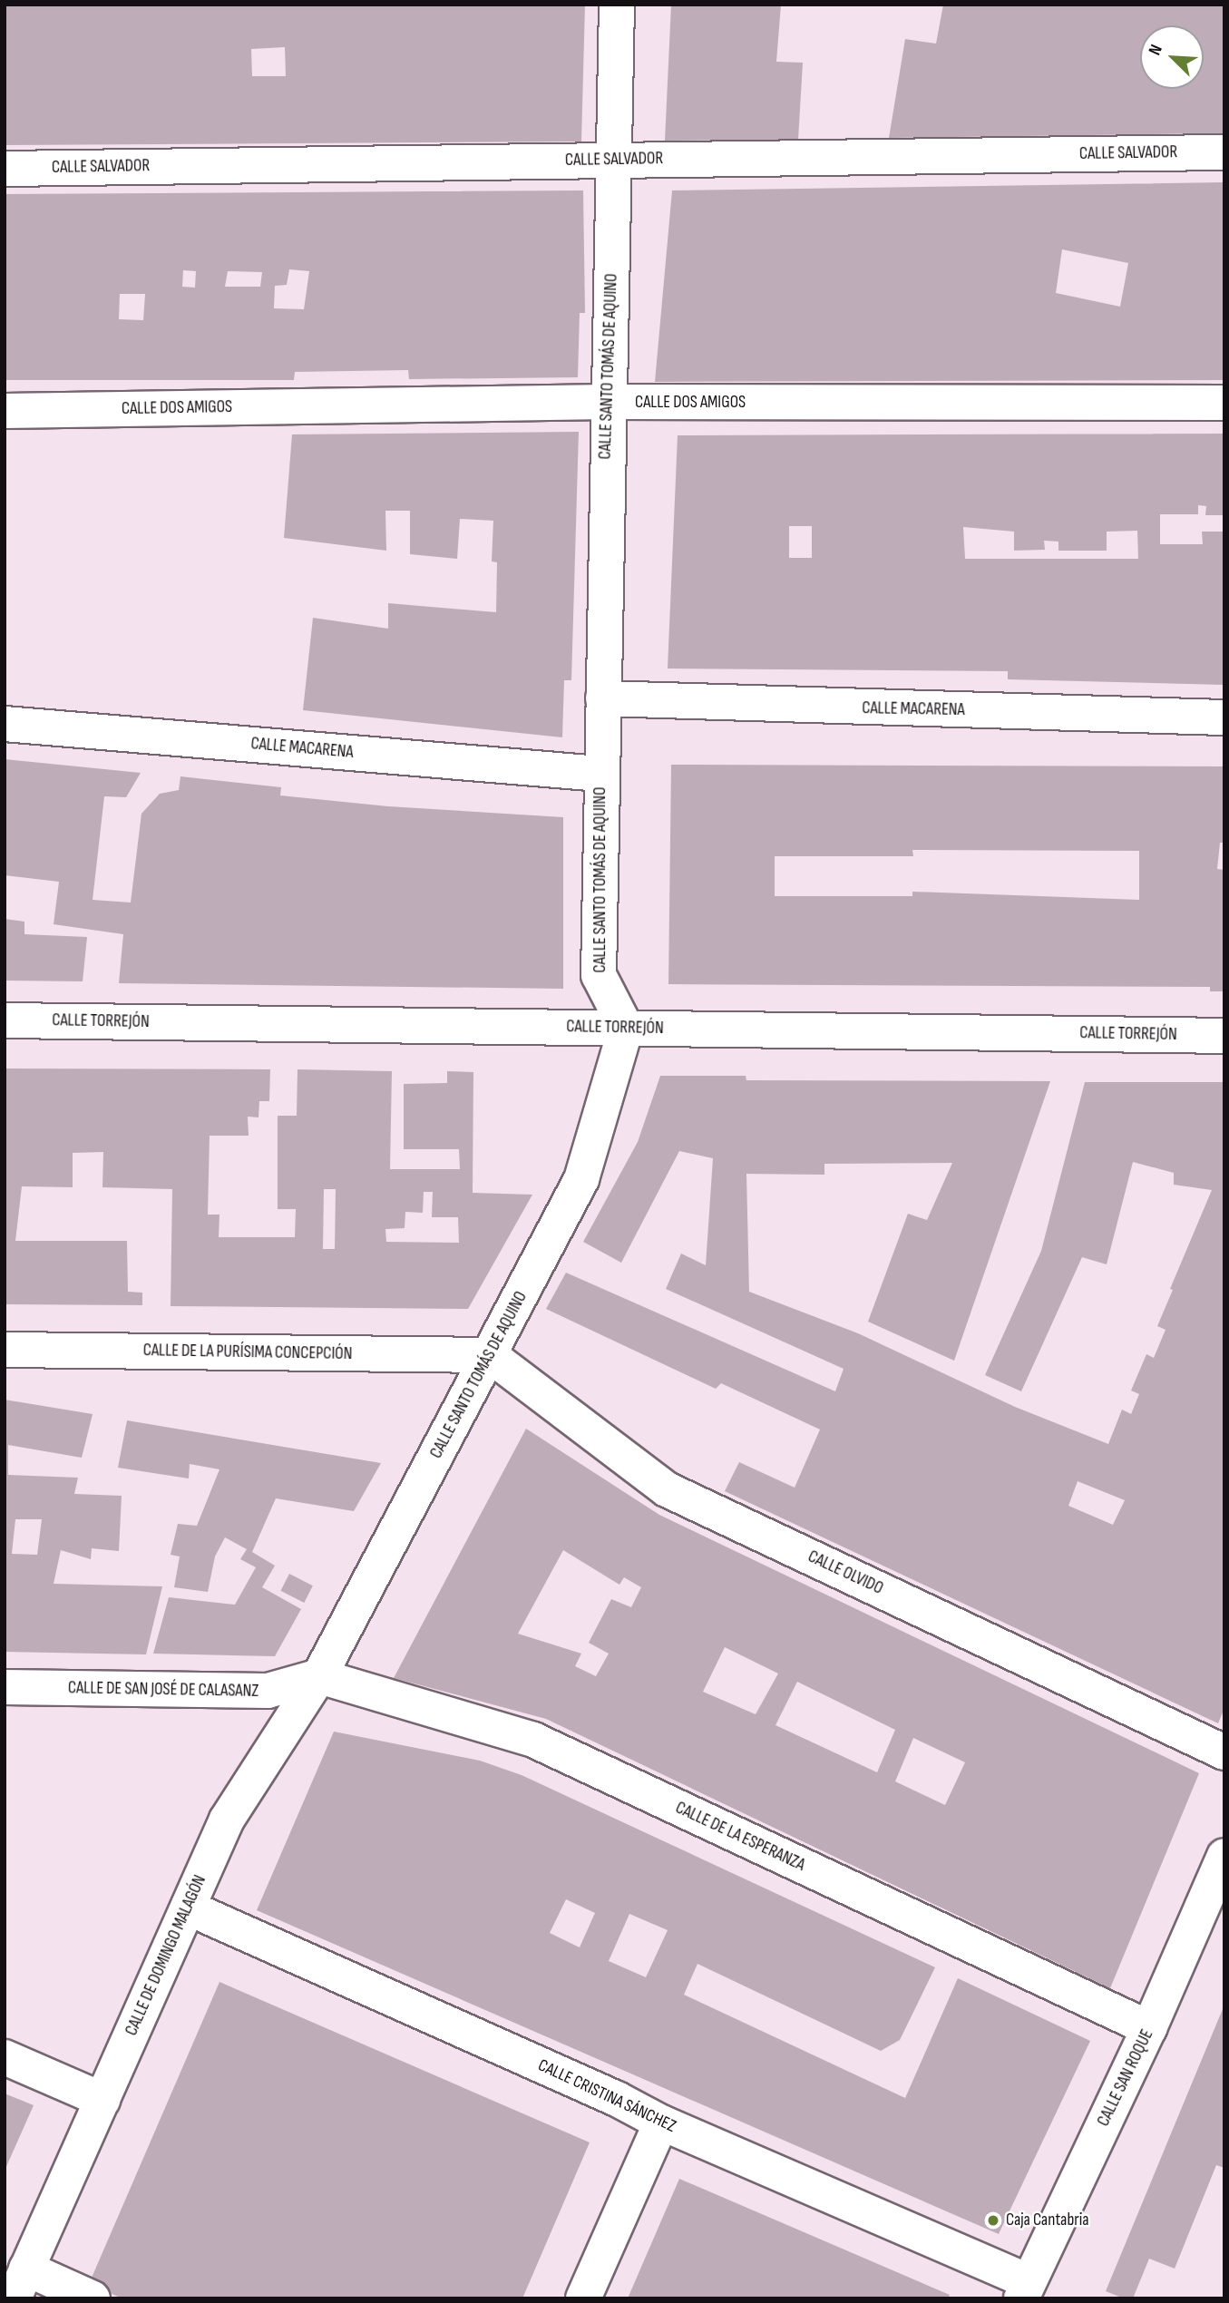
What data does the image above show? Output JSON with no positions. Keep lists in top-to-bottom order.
{
  "streets": {
    "street": [
      "CALLE SALVADOR",
      "CALLE SANTO TOMÁS DE AQUINO",
      "CALLE DOS AMIGOS",
      "CALLE MACARENA",
      "CALLE TORREJÓN",
      "CALLE DE LA PURÍSIMA CONCEPCIÓN",
      "CALLE OLVIDO",
      "CALLE DE SAN JOSÉ DE CALASANZ",
      "CALLE DE LA ESPERANZA",
      "CALLE DE DOMINGO MALAGÓN",
      "CALLE SAN ROQUE",
      "CALLE CRISTINA SÁNCHEZ"
    ]
  },
  "crossings": [
    ["CALLE SALVADOR", "CALLE SANTO TOMÁS DE AQUINO"],
    ["CALLE SANTO TOMÁS DE AQUINO", "CALLE DOS AMIGOS"],
    ["CALLE SANTO TOMÁS DE AQUINO", "CALLE MACARENA"],
    ["CALLE SANTO TOMÁS DE AQUINO", "CALLE TORREJÓN"],
    ["CALLE SANTO TOMÁS DE AQUINO", "CALLE DE LA PURÍSIMA CONCEPCIÓN"],
    ["CALLE SANTO TOMÁS DE AQUINO", "CALLE OLVIDO"],
    ["CALLE SANTO TOMÁS DE AQUINO", "CALLE DE SAN JOSÉ DE CALASANZ"],
    ["CALLE SANTO TOMÁS DE AQUINO", "CALLE DE LA ESPERANZA"],
    ["CALLE SANTO TOMÁS DE AQUINO", "CALLE DE DOMINGO MALAGÓN"],
    ["CALLE DE LA PURÍSIMA CONCEPCIÓN", "CALLE OLVIDO"],
    ["CALLE DE SAN JOSÉ DE CALASANZ", "CALLE DE LA ESPERANZA"],
    ["CALLE DE SAN JOSÉ DE CALASANZ", "CALLE DE DOMINGO MALAGÓN"],
    ["CALLE DE LA ESPERANZA", "CALLE DE DOMINGO MALAGÓN"],
    ["CALLE DE LA ESPERANZA", "CALLE SAN ROQUE"],
    ["CALLE DE DOMINGO MALAGÓN", "CALLE CRISTINA SÁNCHEZ"],
    ["CALLE SAN ROQUE", "CALLE CRISTINA SÁNCHEZ"]
  ],
  "places": ["Caja Cantabria"],
  "north": "top left"
}
